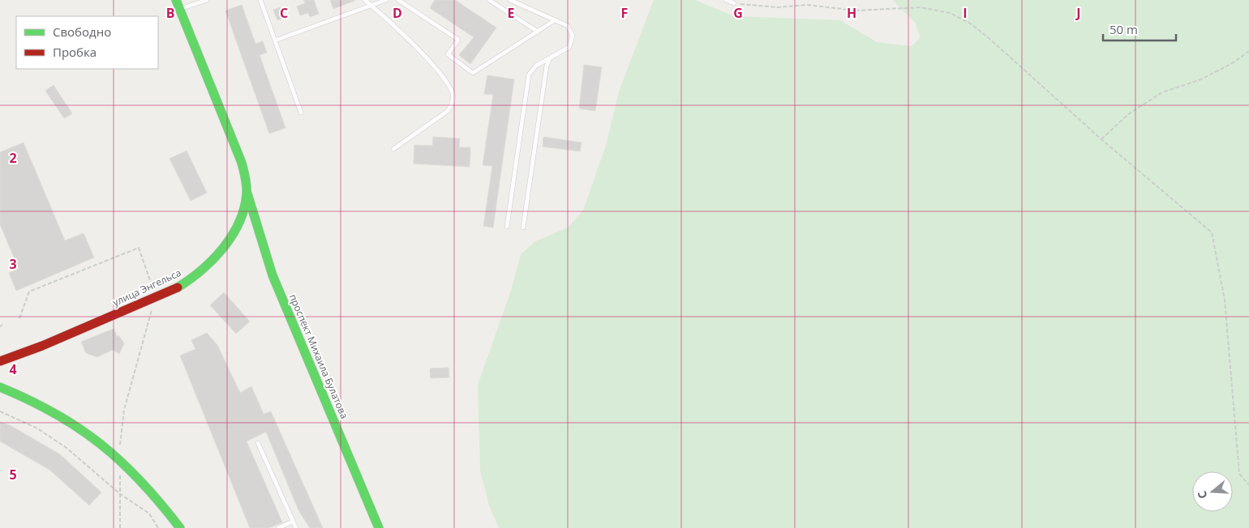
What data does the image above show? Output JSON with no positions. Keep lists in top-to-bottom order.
{
  "streets": {
    "street": ["улица Энгельса", "проспект Михаила Булатова"]
  },
  "crossings": [
    ["улица Энгельса", "проспект Михаила Булатова"]
  ],
  "legend": ["Свободно", "Пробка"],
  "scale_bar": "50 m",
  "north": "left",
  "grid": {
    "columns": [
      "B",
      "C",
      "D",
      "E",
      "F",
      "G",
      "H",
      "I",
      "J"
    ],
    "rows": [
      "2",
      "3",
      "4",
      "5"
    ]
  }
}
